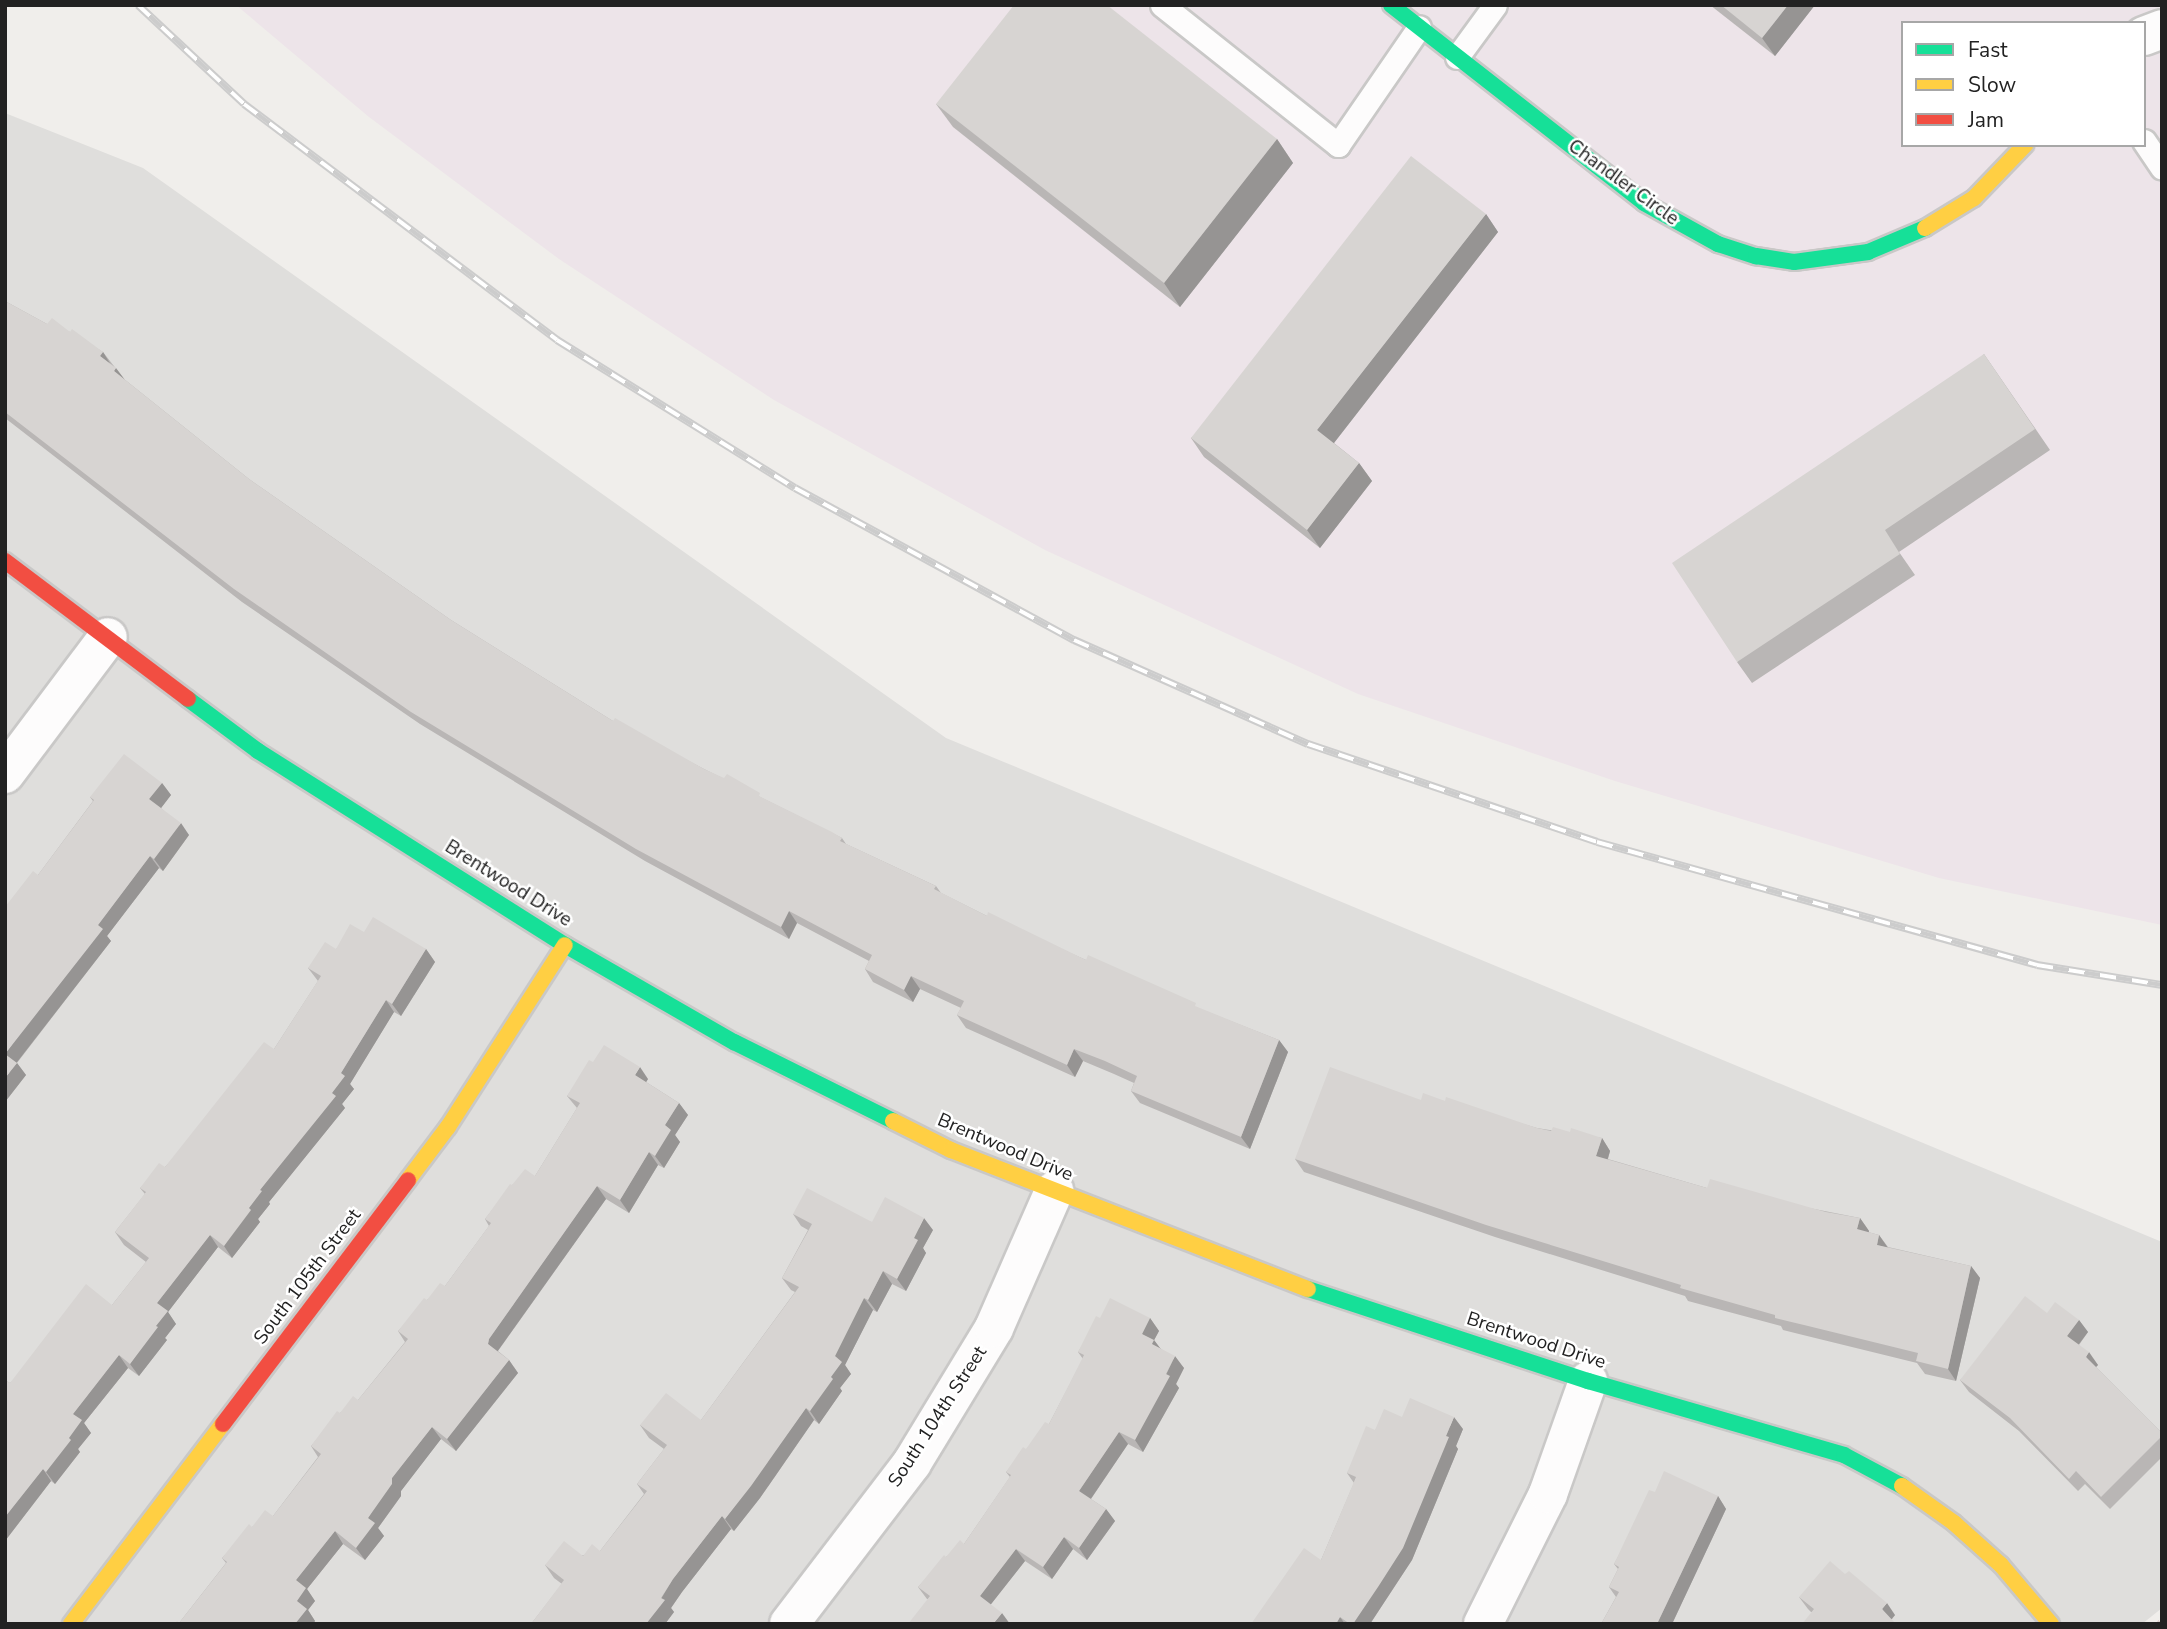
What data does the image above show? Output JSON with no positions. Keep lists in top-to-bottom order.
{
  "streets": {
    "street": [
      "Chandler Circle",
      "Brentwood Drive",
      "South 105th Street",
      "South 104th Street"
    ]
  },
  "crossings": [
    ["Brentwood Drive", "South 105th Street"],
    ["Brentwood Drive", "South 104th Street"]
  ],
  "legend": ["Fast", "Slow", "Jam"]
}
